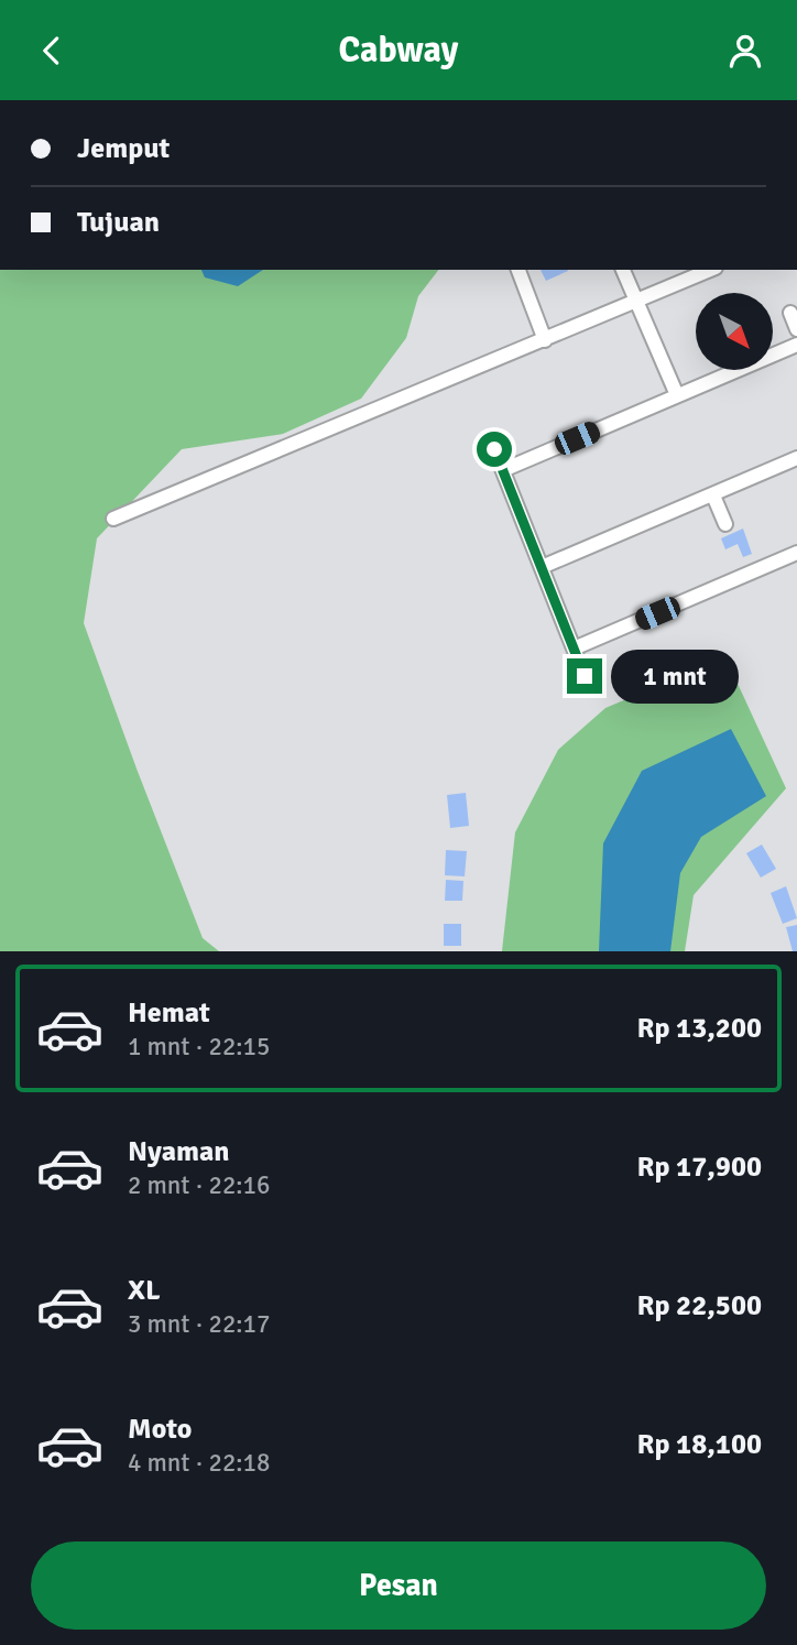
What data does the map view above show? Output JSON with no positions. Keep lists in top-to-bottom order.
{
  "north": "bottom right",
  "page": {
    "header": "Cabway",
    "banner": ["Jemput", "Tujuan"],
    "bubble": "1 mnt",
    "list": [
      {
        "name": "Hemat",
        "note": "1 mnt · 22:15",
        "value": "Rp 13,200"
      },
      {
        "name": "Nyaman",
        "note": "2 mnt · 22:16",
        "value": "Rp 17,900"
      },
      {
        "name": "XL",
        "note": "3 mnt · 22:17",
        "value": "Rp 22,500"
      },
      {
        "name": "Moto",
        "note": "4 mnt · 22:18",
        "value": "Rp 18,100"
      }
    ],
    "buttons": "Pesan"
  }
}
